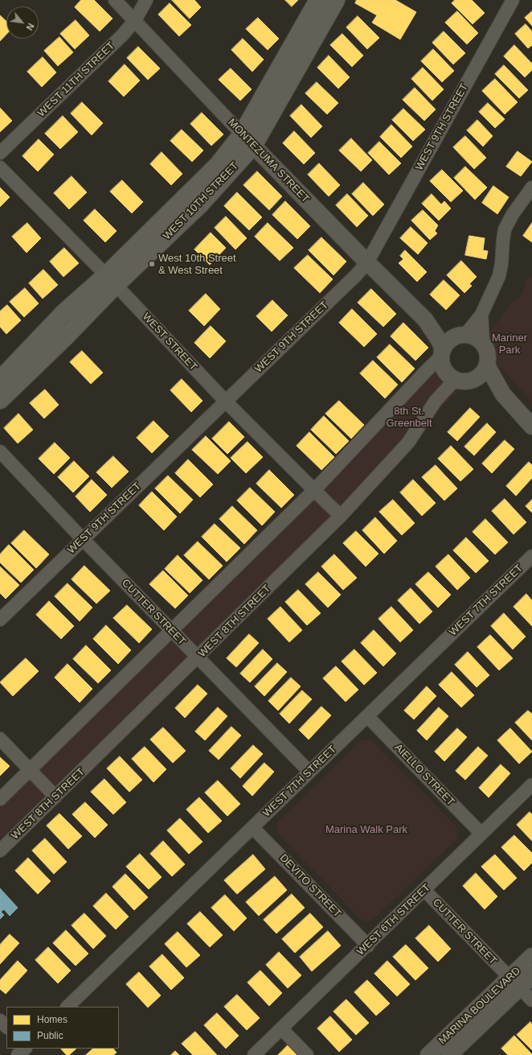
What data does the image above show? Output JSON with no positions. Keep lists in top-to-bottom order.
{
  "streets": {
    "main road": ["WEST 10TH STREET"],
    "street": [
      "WEST 11TH STREET",
      "WEST 9TH STREET",
      "MONTEZUMA STREET",
      "WEST STREET",
      "WEST 7TH STREET",
      "CUTTER STREET",
      "WEST 8TH STREET",
      "AIELLO STREET",
      "DEVITO STREET",
      "WEST 6TH STREET",
      "MARINA BOULEVARD"
    ]
  },
  "crossings": [
    ["WEST 11TH STREET", "MONTEZUMA STREET"],
    ["WEST 9TH STREET", "MONTEZUMA STREET"],
    ["WEST 9TH STREET", "WEST STREET"],
    ["WEST 9TH STREET", "CUTTER STREET"],
    ["MONTEZUMA STREET", "WEST 10TH STREET"],
    ["MONTEZUMA STREET", "WEST 8TH STREET"],
    ["WEST 10TH STREET", "WEST STREET"],
    ["WEST STREET", "WEST 8TH STREET"],
    ["WEST 7TH STREET", "CUTTER STREET"],
    ["WEST 7TH STREET", "AIELLO STREET"],
    ["WEST 7TH STREET", "DEVITO STREET"],
    ["CUTTER STREET", "WEST 8TH STREET"],
    ["CUTTER STREET", "WEST 6TH STREET"],
    ["CUTTER STREET", "MARINA BOULEVARD"],
    ["AIELLO STREET", "WEST 6TH STREET"],
    ["DEVITO STREET", "WEST 6TH STREET"]
  ],
  "parks": ["Mariner Park", "8th St. Greenbelt", "Marina Walk Park"],
  "places": ["West 10th Street & West Street"],
  "legend": ["Homes", "Public"],
  "north": "bottom right"
}
